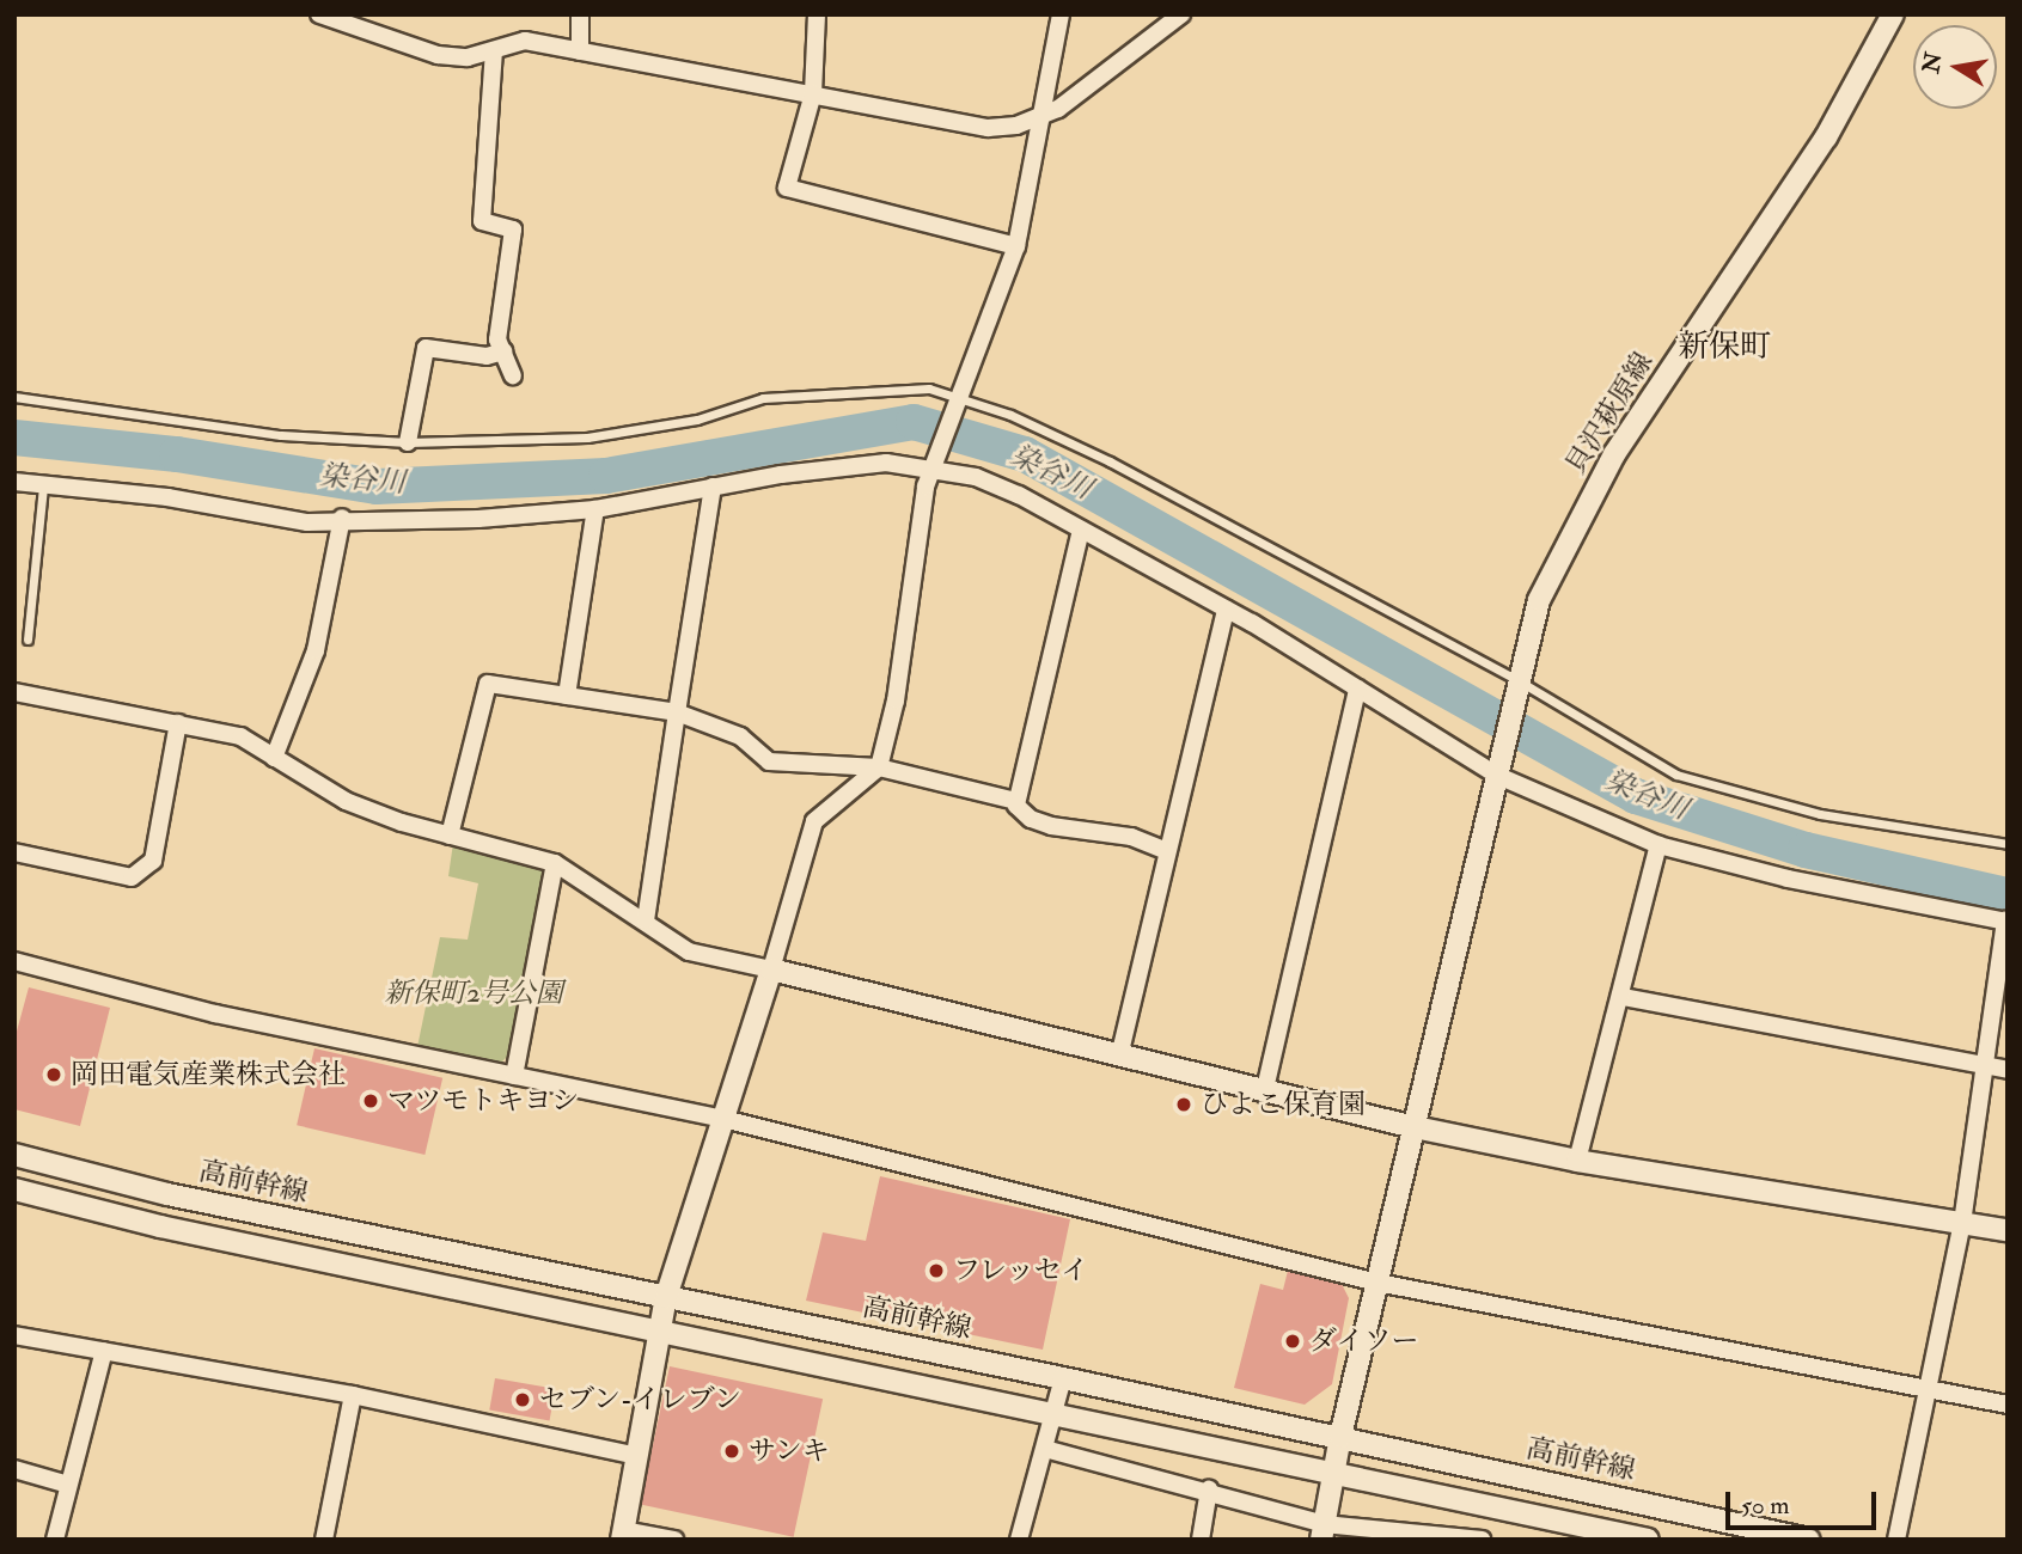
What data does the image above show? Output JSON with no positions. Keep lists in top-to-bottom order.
{
  "streets": {
    "street": ["貝沢萩原線", "高前幹線"]
  },
  "crossings": [
    ["貝沢萩原線", "高前幹線"]
  ],
  "districts": ["新保町"],
  "water": ["染谷川"],
  "parks": ["新保町2号公園"],
  "places": [
    "岡田電気産業株式会社",
    "マツモトキヨシ",
    "ひよこ保育園",
    "フレッセイ",
    "ダイソー",
    "セブン-イレブン",
    "サンキ"
  ],
  "scale_bar": "50 m",
  "north": "left"
}
